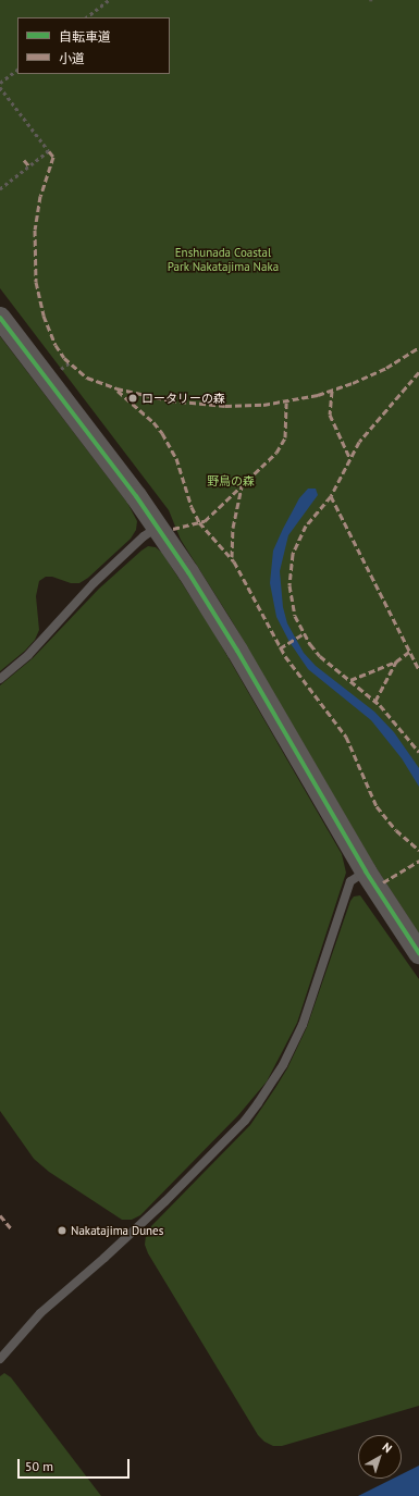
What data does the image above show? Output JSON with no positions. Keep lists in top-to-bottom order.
{
  "parks": ["Enshunada Coastal Park Nakatajima Naka", "野鳥の森"],
  "places": ["ロータリーの森", "Nakatajima Dunes"],
  "legend": ["自転車道", "小道"],
  "scale_bar": "50 m",
  "north": "top right"
}
